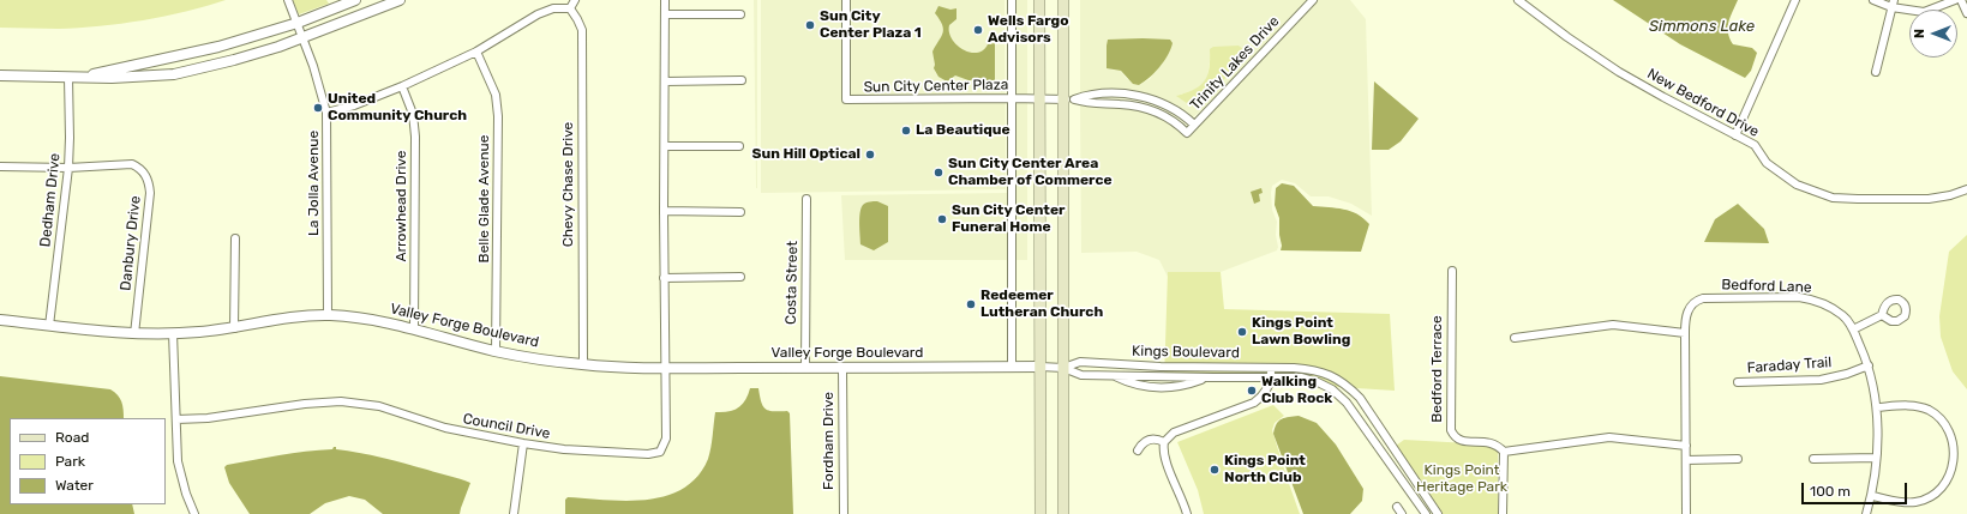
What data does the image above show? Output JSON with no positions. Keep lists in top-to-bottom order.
{
  "streets": {
    "street": [
      "Trinity Lakes Drive",
      "Sun City Center Plaza",
      "New Bedford Drive",
      "La Jolla Avenue",
      "Chevy Chase Drive",
      "Belle Glade Avenue",
      "Dedham Drive",
      "Arrowhead Drive",
      "Danbury Drive",
      "Costa Street",
      "Bedford Lane",
      "Valley Forge Boulevard",
      "Kings Boulevard",
      "Faraday Trail",
      "Bedford Terrace",
      "Council Drive",
      "Fordham Drive"
    ]
  },
  "crossings": [
    ["Trinity Lakes Drive", "Sun City Center Plaza"],
    ["La Jolla Avenue", "Valley Forge Boulevard"],
    ["Chevy Chase Drive", "Valley Forge Boulevard"],
    ["Belle Glade Avenue", "Valley Forge Boulevard"],
    ["Dedham Drive", "Danbury Drive"],
    ["Dedham Drive", "Valley Forge Boulevard"],
    ["Arrowhead Drive", "Valley Forge Boulevard"],
    ["Danbury Drive", "Valley Forge Boulevard"],
    ["Costa Street", "Valley Forge Boulevard"],
    ["Bedford Lane", "Faraday Trail"],
    ["Valley Forge Boulevard", "Kings Boulevard"],
    ["Valley Forge Boulevard", "Council Drive"],
    ["Valley Forge Boulevard", "Fordham Drive"]
  ],
  "water": ["Simmons Lake"],
  "parks": ["Kings Point Heritage Park"],
  "places": [
    "Sun City Center Plaza 1",
    "Wells Fargo Advisors",
    "United Community Church",
    "La Beautique",
    "Sun Hill Optical",
    "Sun City Center Area Chamber of Commerce",
    "Sun City Center Funeral Home",
    "Redeemer Lutheran Church",
    "Kings Point Lawn Bowling",
    "Walking Club Rock",
    "Kings Point North Club"
  ],
  "legend": ["Road", "Park", "Water"],
  "scale_bar": "100 m",
  "north": "left"
}
